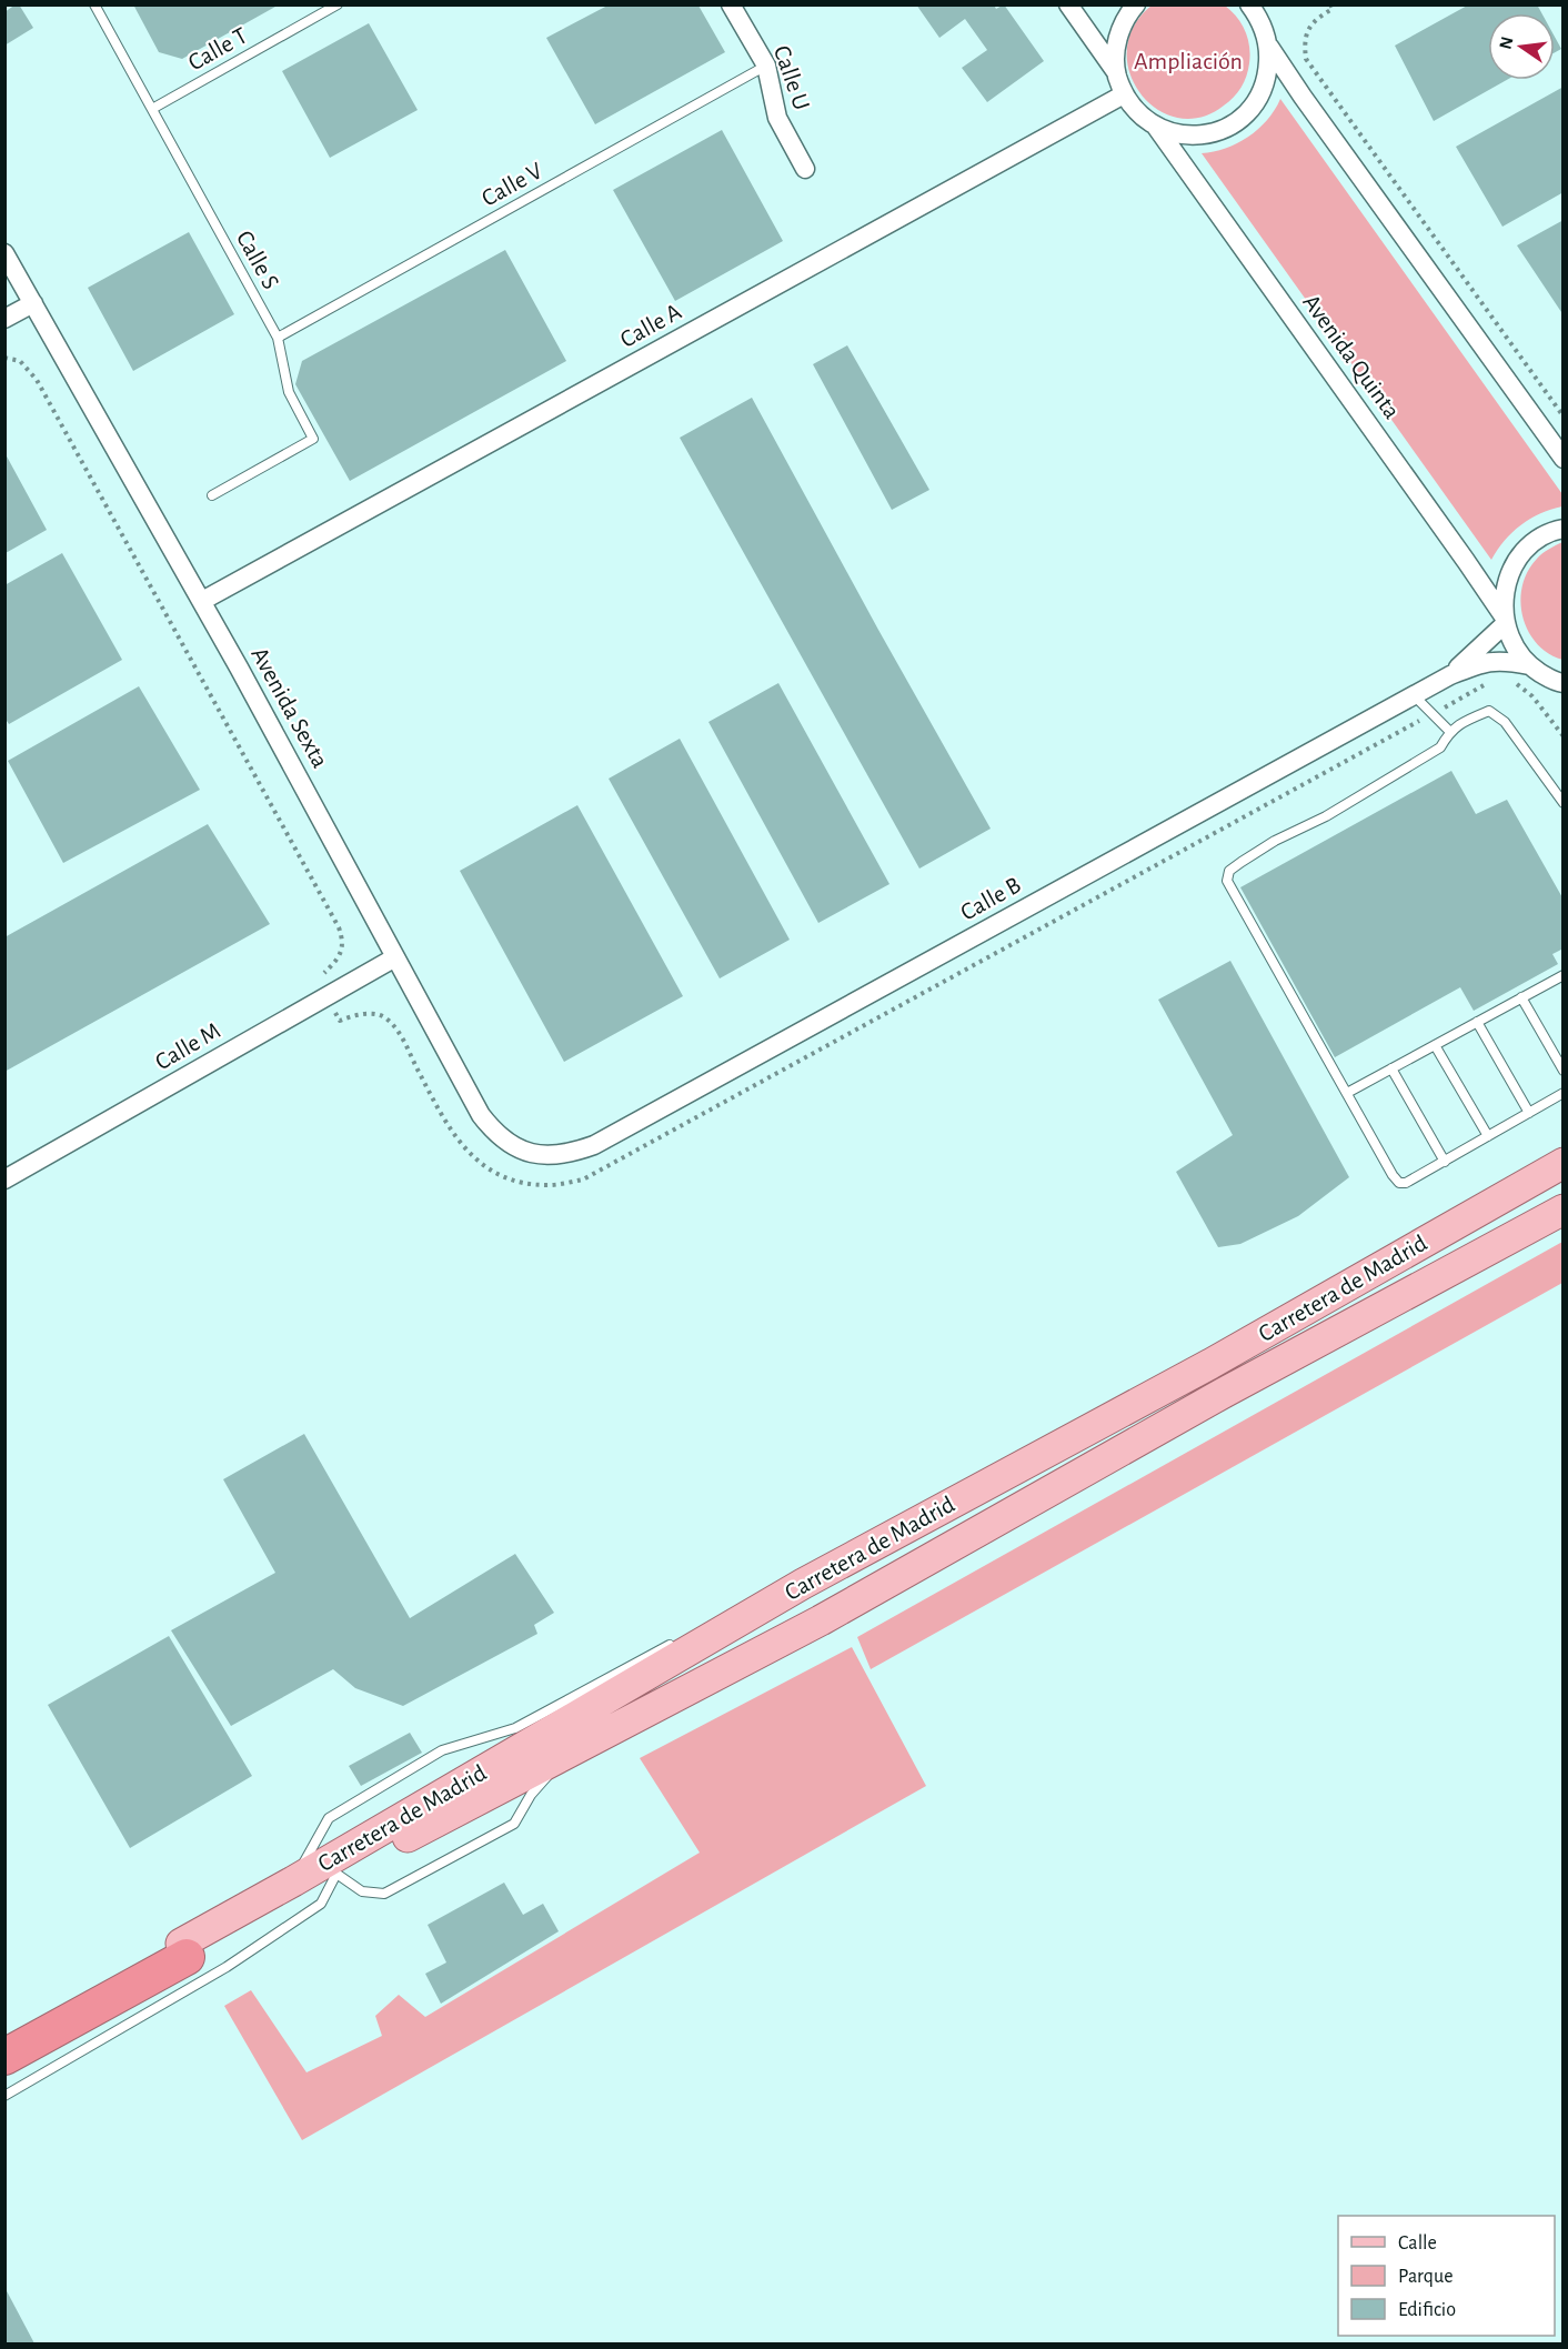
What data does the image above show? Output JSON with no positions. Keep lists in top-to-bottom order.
{
  "streets": {
    "main road": ["Carretera de Madrid"],
    "street": [
      "Calle U",
      "Calle A",
      "Avenida Quinta",
      "Avenida Sexta",
      "Calle B",
      "Calle M"
    ],
    "lane": ["Calle T", "Calle V", "Calle S"]
  },
  "crossings": [
    ["Calle T", "Calle S"],
    ["Calle U", "Calle V"],
    ["Calle V", "Calle S"],
    ["Calle A", "Avenida Quinta"],
    ["Calle A", "Avenida Sexta"],
    ["Avenida Quinta", "Calle B"],
    ["Avenida Sexta", "Calle B"],
    ["Avenida Sexta", "Calle M"]
  ],
  "parks": ["Ampliación"],
  "legend": ["Calle", "Parque", "Edificio"],
  "north": "left"
}
